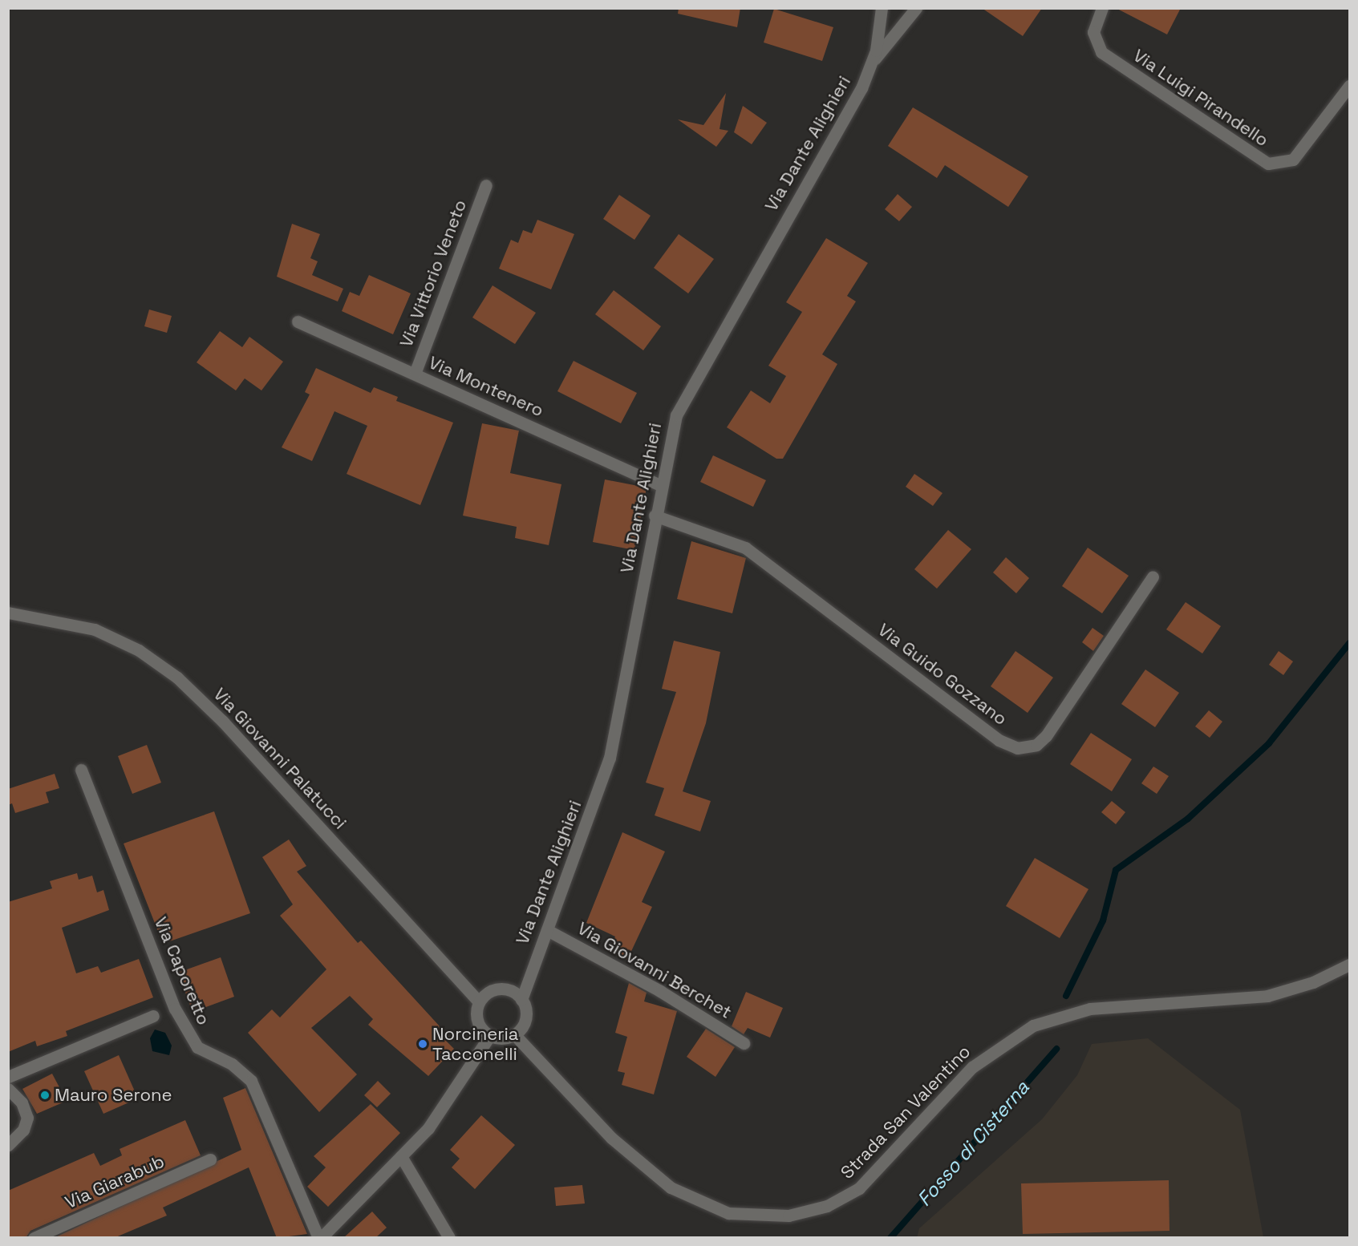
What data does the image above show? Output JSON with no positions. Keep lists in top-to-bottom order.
{
  "streets": {
    "street": [
      "Via Luigi Pirandello",
      "Via Dante Alighieri",
      "Via Vittorio Veneto",
      "Via Montenero",
      "Via Guido Gozzano",
      "Via Giovanni Palatucci",
      "Via Giovanni Berchet",
      "Via Caporetto",
      "Strada San Valentino",
      "Via Giarabub"
    ]
  },
  "crossings": [
    ["Via Dante Alighieri", "Via Montenero"],
    ["Via Dante Alighieri", "Via Guido Gozzano"],
    ["Via Dante Alighieri", "Via Giovanni Palatucci"],
    ["Via Dante Alighieri", "Via Giovanni Berchet"],
    ["Via Dante Alighieri", "Strada San Valentino"],
    ["Via Vittorio Veneto", "Via Montenero"],
    ["Via Giovanni Palatucci", "Strada San Valentino"]
  ],
  "water": ["Fosso di Cisterna"],
  "places": ["Norcineria Tacconelli", "Mauro Serone"]
}
